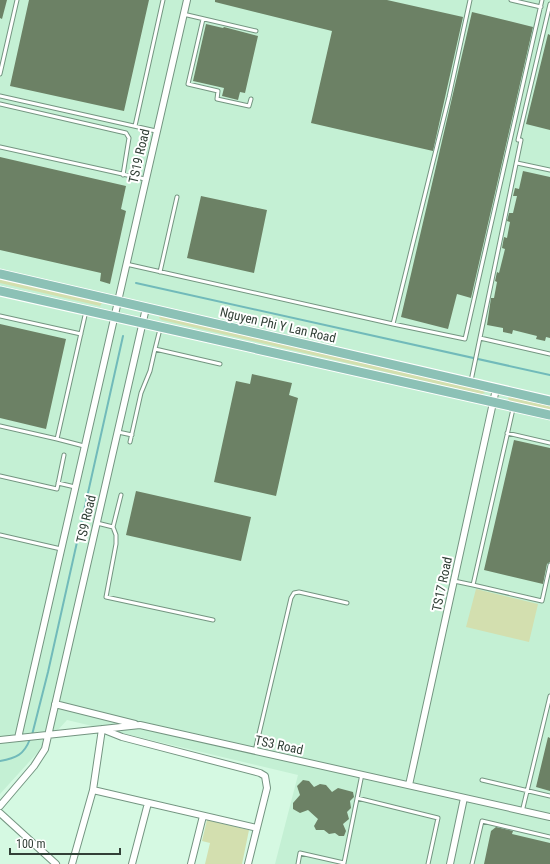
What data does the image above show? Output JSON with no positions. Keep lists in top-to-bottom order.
{
  "streets": {
    "main road": ["Nguyen Phi Y Lan Road"],
    "street": [
      "TS19 Road",
      "TS9 Road",
      "TS17 Road",
      "TS3 Road"
    ]
  },
  "crossings": [
    ["TS19 Road", "Nguyen Phi Y Lan Road"],
    ["TS19 Road", "TS3 Road"],
    ["Nguyen Phi Y Lan Road", "TS9 Road"],
    ["Nguyen Phi Y Lan Road", "TS17 Road"],
    ["TS9 Road", "TS3 Road"],
    ["TS17 Road", "TS3 Road"]
  ],
  "scale_bar": "100 m"
}
